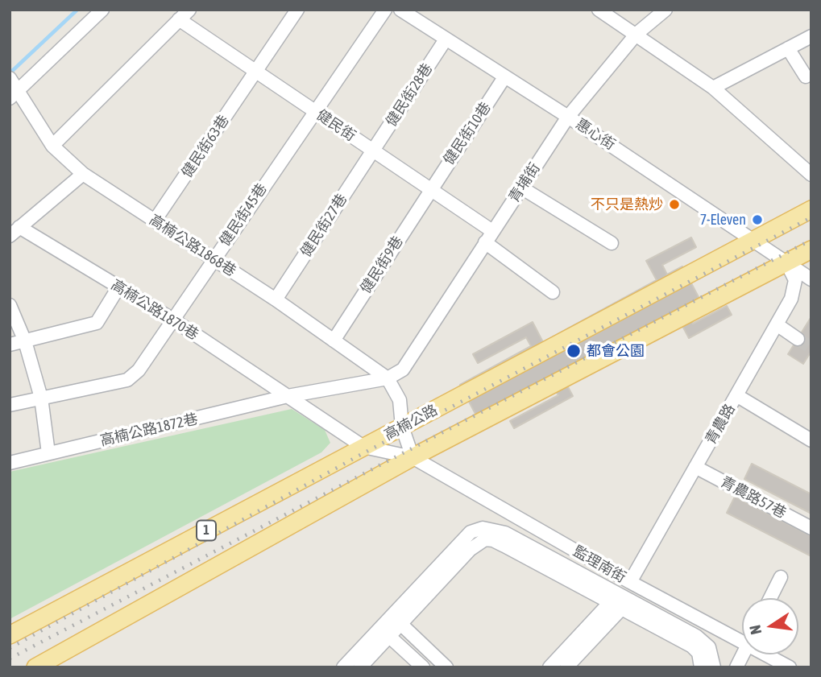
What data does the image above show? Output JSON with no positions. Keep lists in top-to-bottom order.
{
  "streets": {
    "main road": ["高楠公路", "1"],
    "street": [
      "健民街28巷",
      "健民街",
      "健民街10巷",
      "惠心街",
      "健民街63巷",
      "青埔街",
      "健民街45巷",
      "健民街27巷",
      "高楠公路1868巷",
      "健民街9巷",
      "高楠公路1870巷",
      "青農路",
      "高楠公路1872巷",
      "青農路57巷",
      "監理南街"
    ]
  },
  "crossings": [
    ["健民街28巷", "健民街"],
    ["健民街28巷", "惠心街"],
    ["健民街28巷", "健民街27巷"],
    ["健民街", "健民街10巷"],
    ["健民街", "健民街63巷"],
    ["健民街", "青埔街"],
    ["健民街", "健民街45巷"],
    ["健民街", "健民街27巷"],
    ["健民街", "健民街9巷"],
    ["健民街10巷", "惠心街"],
    ["健民街10巷", "健民街9巷"],
    ["惠心街", "青埔街"],
    ["惠心街", "高楠公路"],
    ["惠心街", "青農路"],
    ["健民街63巷", "高楠公路1868巷"],
    ["青埔街", "高楠公路1868巷"],
    ["青埔街", "高楠公路1872巷"],
    ["健民街45巷", "高楠公路1868巷"],
    ["健民街45巷", "高楠公路1870巷"],
    ["健民街27巷", "高楠公路1868巷"],
    ["高楠公路1868巷", "健民街9巷"],
    ["高楠公路1868巷", "高楠公路1872巷"],
    ["高楠公路1870巷", "高楠公路"],
    ["高楠公路1870巷", "高楠公路1872巷"],
    ["高楠公路1870巷", "監理南街"],
    ["高楠公路", "監理南街"],
    ["青農路", "青農路57巷"],
    ["青農路", "監理南街"]
  ],
  "places": ["不只是熱炒", "7-Eleven", "都會公園"],
  "north": "left"
}
